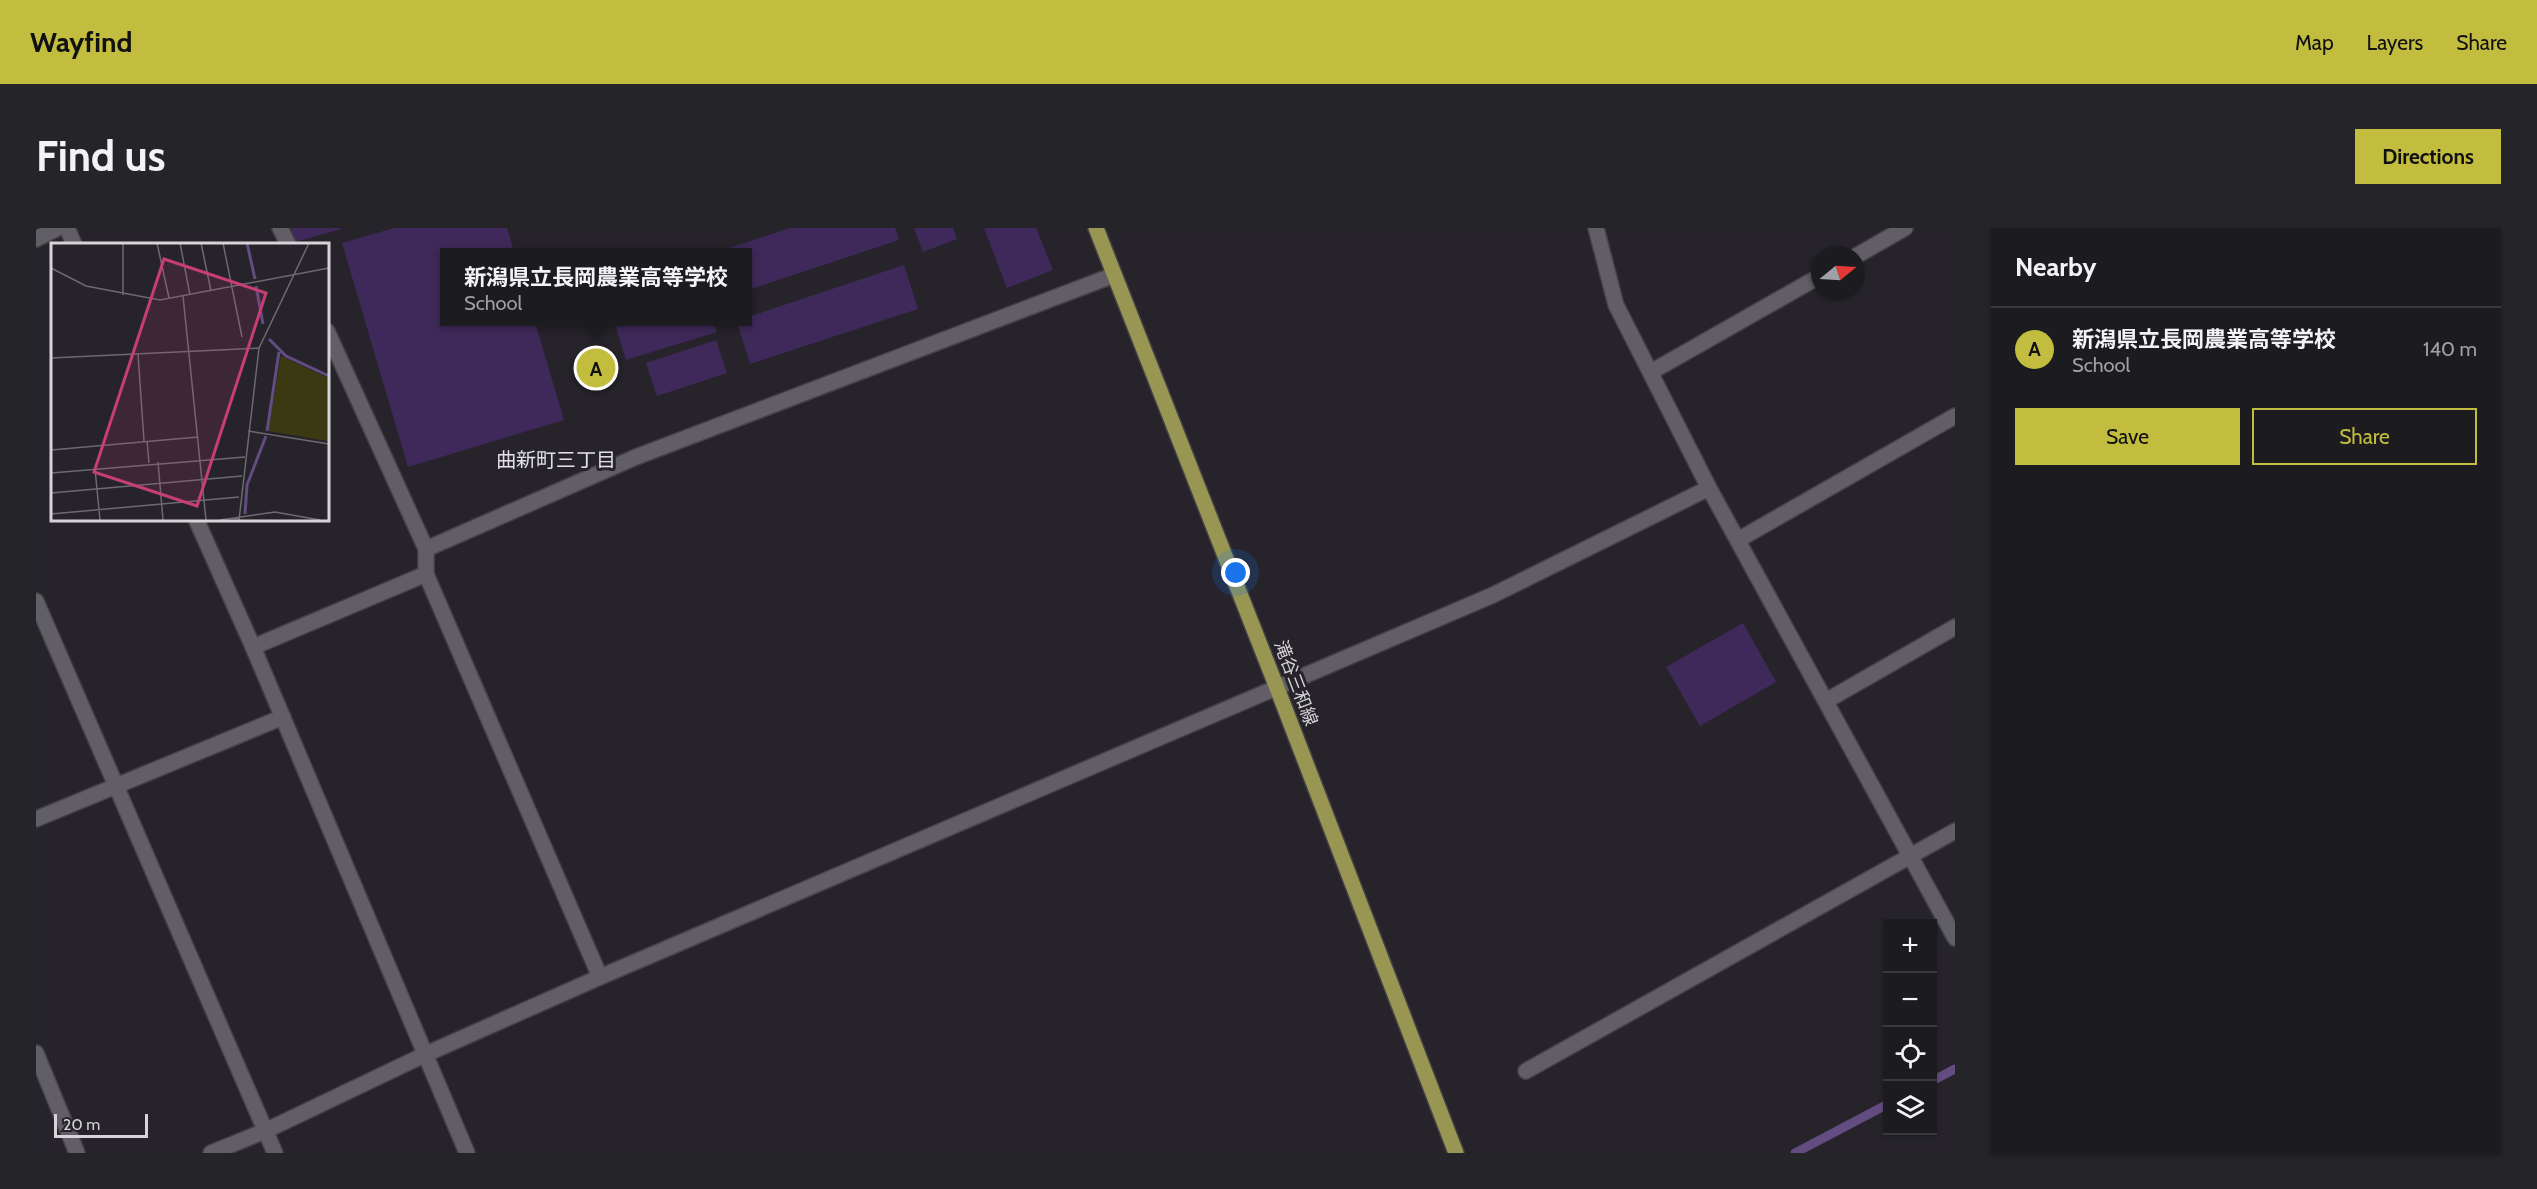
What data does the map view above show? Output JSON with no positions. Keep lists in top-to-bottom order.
{
  "streets": {
    "main road": ["滝谷三和線"]
  },
  "districts": ["曲新町三丁目"],
  "scale_bar": "20 m",
  "north": "right",
  "page": {
    "header": "Wayfind",
    "nav": ["Map", "Layers", "Share"],
    "buttons": [
      "Directions",
      ["Save", "Share"]
    ],
    "title": "Find us",
    "heading": "Nearby",
    "popup": ["新潟県立長岡農業高等学校", "School"],
    "list": [
      {
        "mark": "A",
        "name": "新潟県立長岡農業高等学校",
        "note": "School",
        "value": "140 m"
      }
    ],
    "pins": "A",
    "map_buttons": ["+", "−"],
    "scale": "20 m"
  }
}
